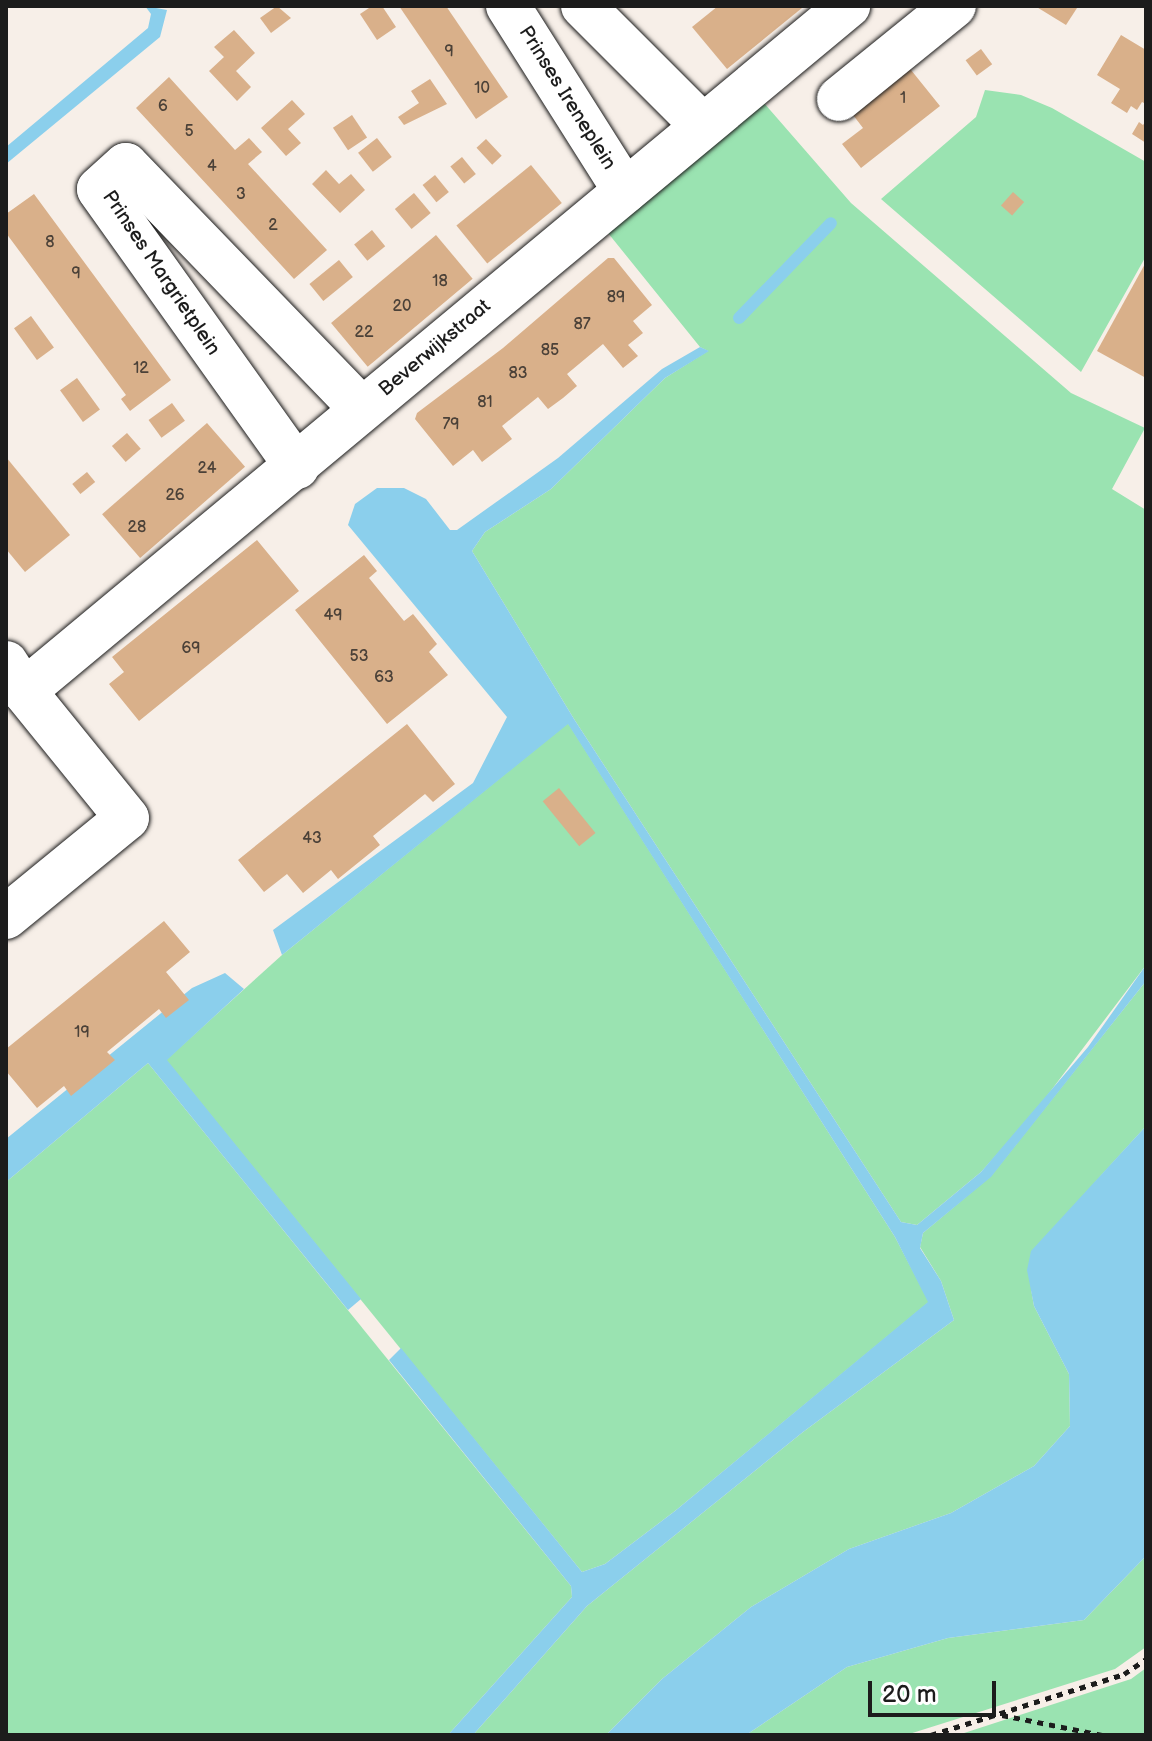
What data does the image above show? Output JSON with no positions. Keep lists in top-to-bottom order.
{
  "streets": {
    "street": ["Prinses Ireneplein", "Prinses Margrietplein", "Beverwijkstraat"]
  },
  "crossings": [
    ["Prinses Ireneplein", "Beverwijkstraat"],
    ["Prinses Margrietplein", "Beverwijkstraat"]
  ],
  "house_numbers": [
    "9",
    "10",
    "1",
    "6",
    "5",
    "4",
    "3",
    "2",
    "8",
    "9",
    "18",
    "89",
    "20",
    "87",
    "22",
    "85",
    "12",
    "83",
    "81",
    "79",
    "24",
    "26",
    "28",
    "49",
    "69",
    "53",
    "63",
    "43",
    "19"
  ],
  "scale_bar": "20 m"
}
